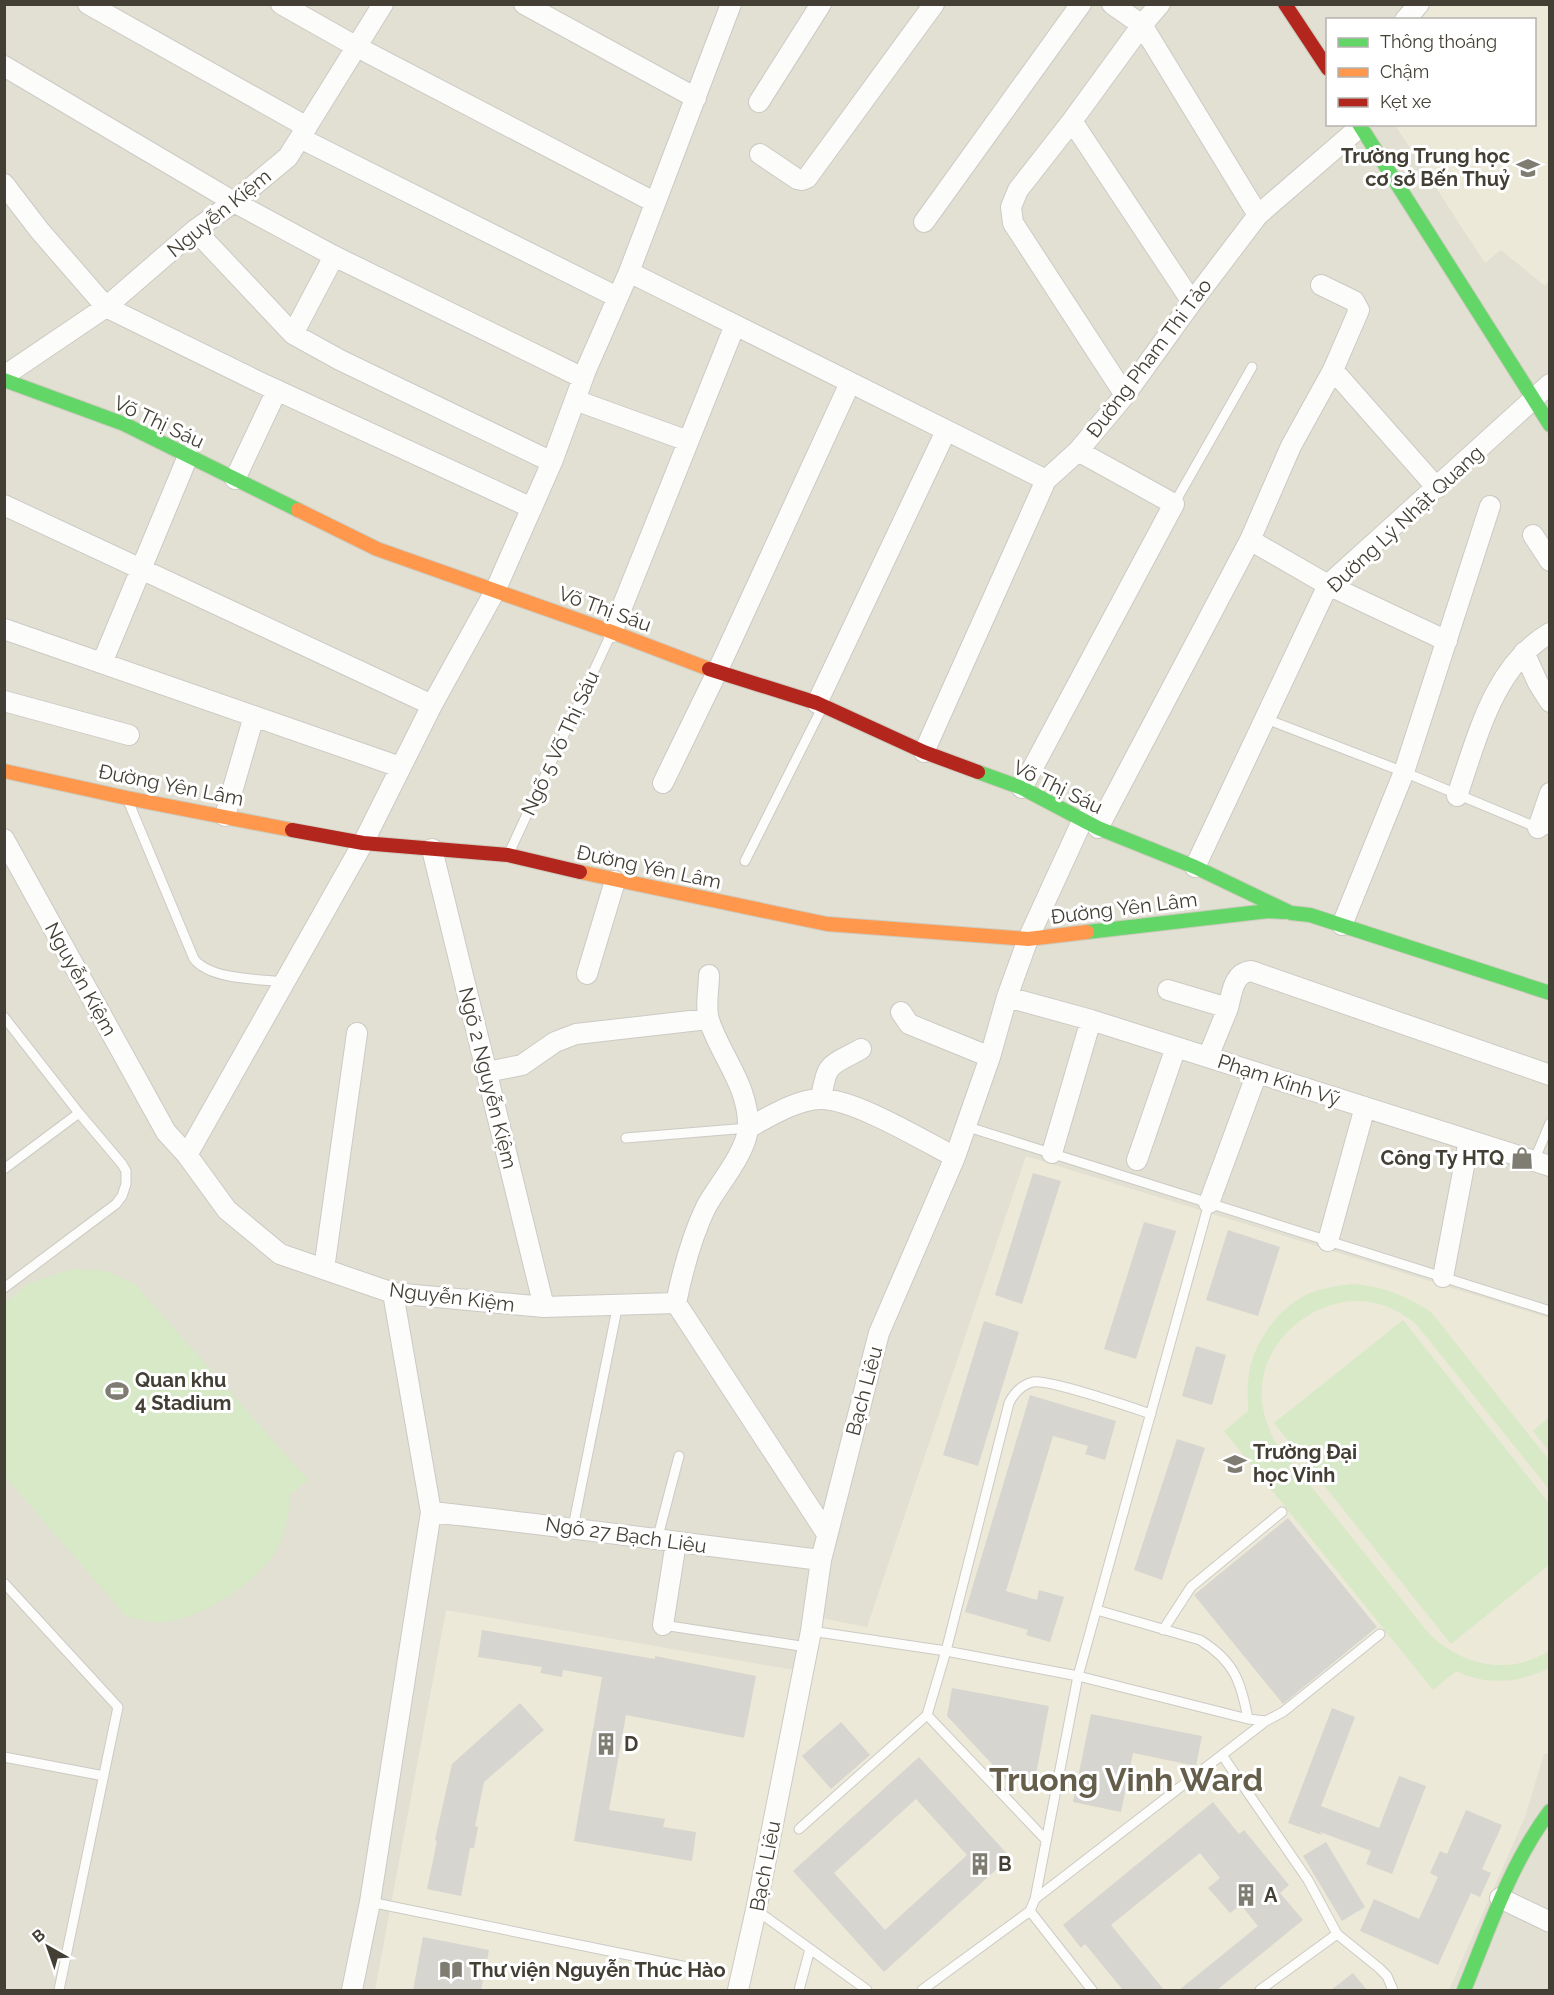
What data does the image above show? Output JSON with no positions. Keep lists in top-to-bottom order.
{
  "streets": {
    "street": [
      "Nguyễn Kiệm",
      "Đường Pham Thi Tảo",
      "Võ Thị Sáu",
      "Đường Lý Nhật Quang",
      "Đường Yên Lâm",
      "Ngõ 2 Nguyễn Kiệm",
      "Phạm Kinh Vỹ",
      "Bạch Liêu",
      "Ngõ 27 Bạch Liêu"
    ],
    "lane": ["Ngõ 5 Võ Thị Sáu"]
  },
  "crossings": [
    ["Nguyễn Kiệm", "Võ Thị Sáu"],
    ["Nguyễn Kiệm", "Ngõ 2 Nguyễn Kiệm"],
    ["Đường Pham Thi Tảo", "Võ Thị Sáu"],
    ["Võ Thị Sáu", "Đường Lý Nhật Quang"],
    ["Võ Thị Sáu", "Ngõ 5 Võ Thị Sáu"],
    ["Võ Thị Sáu", "Đường Yên Lâm"],
    ["Võ Thị Sáu", "Bạch Liêu"],
    ["Ngõ 5 Võ Thị Sáu", "Đường Yên Lâm"],
    ["Đường Yên Lâm", "Ngõ 2 Nguyễn Kiệm"],
    ["Đường Yên Lâm", "Bạch Liêu"],
    ["Phạm Kinh Vỹ", "Bạch Liêu"],
    ["Bạch Liêu", "Ngõ 27 Bạch Liêu"]
  ],
  "districts": ["Truong Vinh Ward"],
  "places": {
    "school or university": ["Trường Trung học cơ sở Bến Thuỷ", "Trường Đại học Vinh"],
    "shop": ["Công Ty HTQ"],
    "sports": ["Quan khu 4 Stadium"],
    "building": ["D", "B", "A"],
    "library": ["Thư viện Nguyễn Thúc Hào"]
  },
  "legend": ["Thông thoáng", "Chậm", "Kẹt xe"],
  "north": "top left"
}
